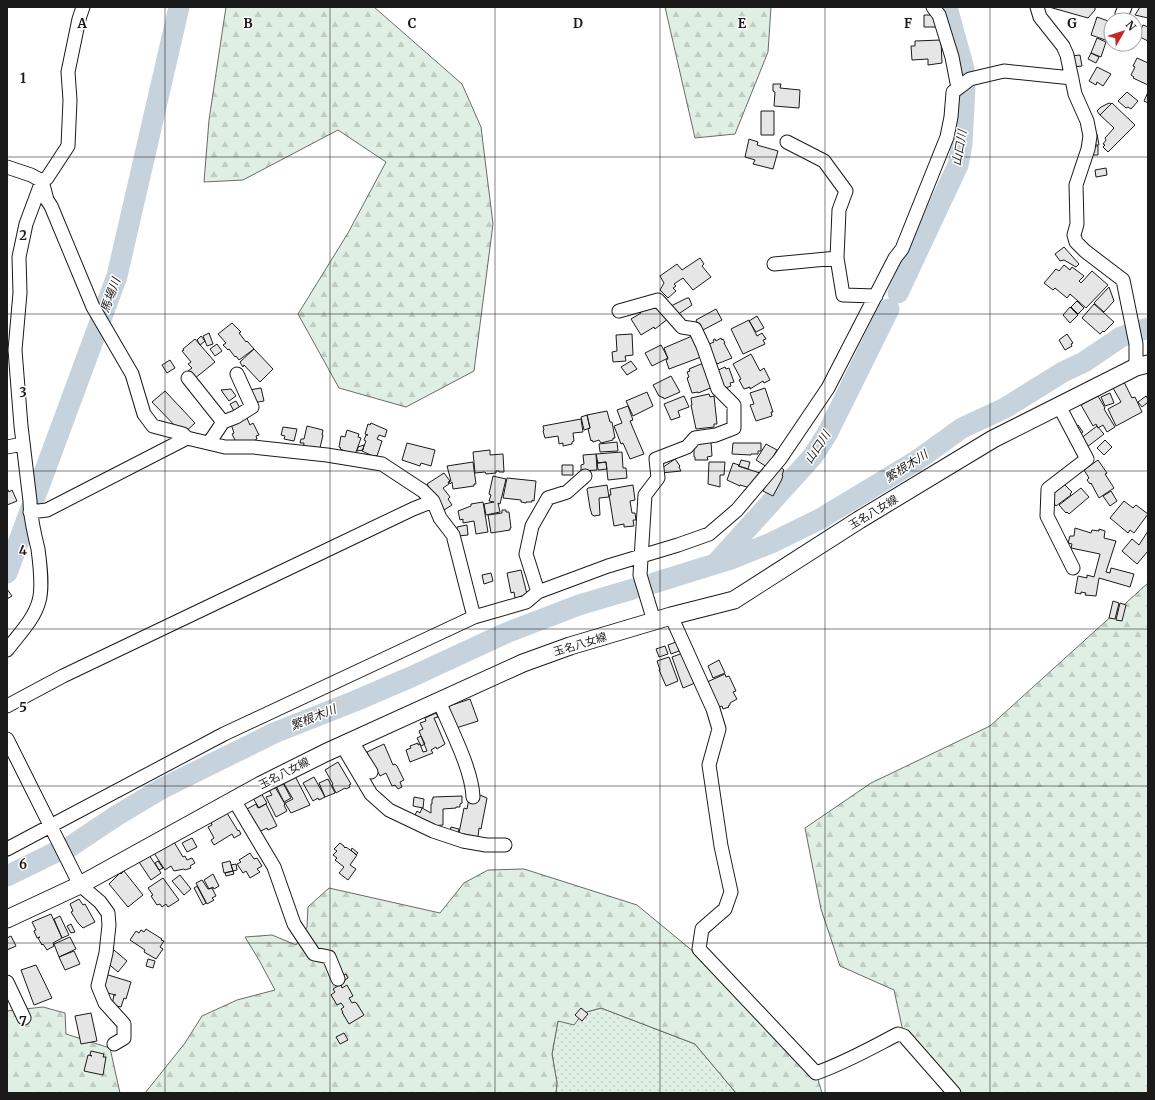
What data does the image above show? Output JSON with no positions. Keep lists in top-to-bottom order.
{
  "streets": {
    "main road": ["玉名八女線"]
  },
  "water": ["山口川", "馬場川", "繁根木川"],
  "north": "top right",
  "grid": {
    "columns": [
      "A",
      "B",
      "C",
      "D",
      "E",
      "F",
      "G"
    ],
    "rows": [
      "1",
      "2",
      "3",
      "4",
      "5",
      "6",
      "7"
    ]
  }
}
